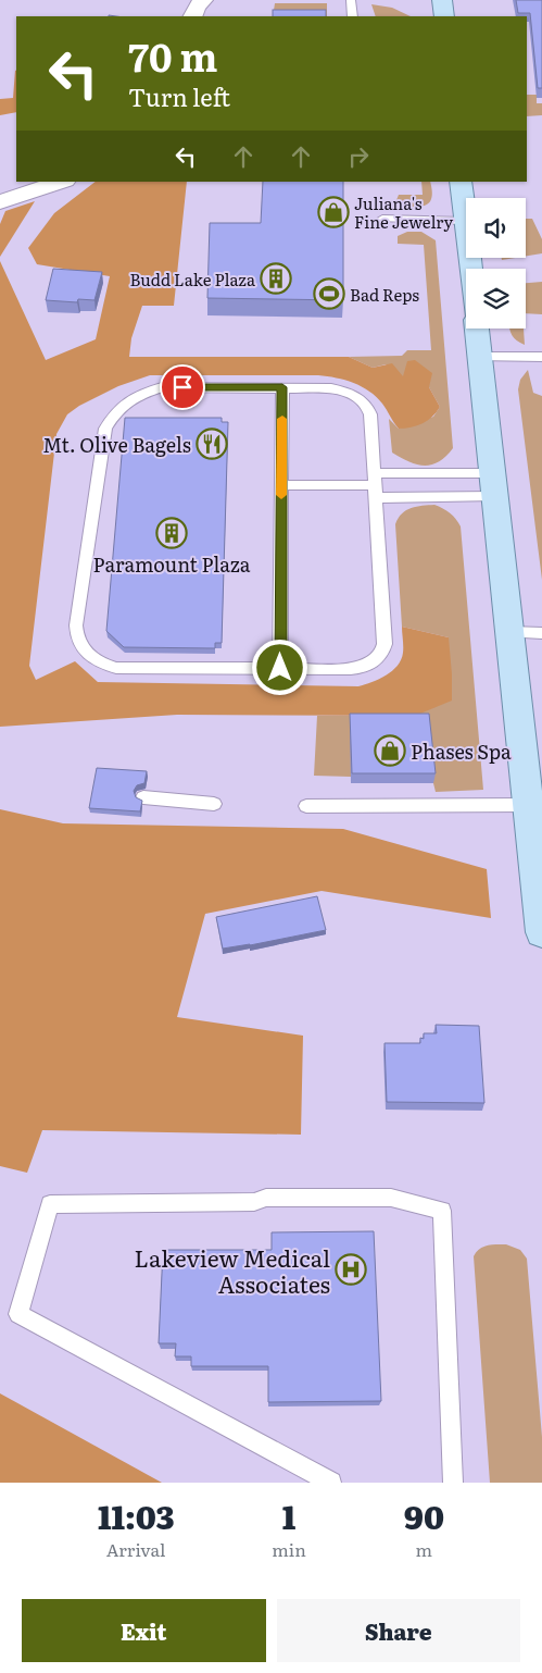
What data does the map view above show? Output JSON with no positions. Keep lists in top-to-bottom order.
{
  "places": {
    "shop": ["Juliana's Fine Jewelry", "Phases Spa"],
    "building": ["Budd Lake Plaza", "Paramount Plaza"],
    "sports": ["Bad Reps"],
    "restaurant": ["Mt. Olive Bagels"],
    "hospital": ["Lakeview Medical Associates"]
  },
  "page": {
    "turn": ["70 m", "Turn left"],
    "eta": [
      "11:03",
      "Arrival",
      "1",
      "min",
      "90",
      "m"
    ],
    "buttons": ["Exit", "Share"]
  }
}
